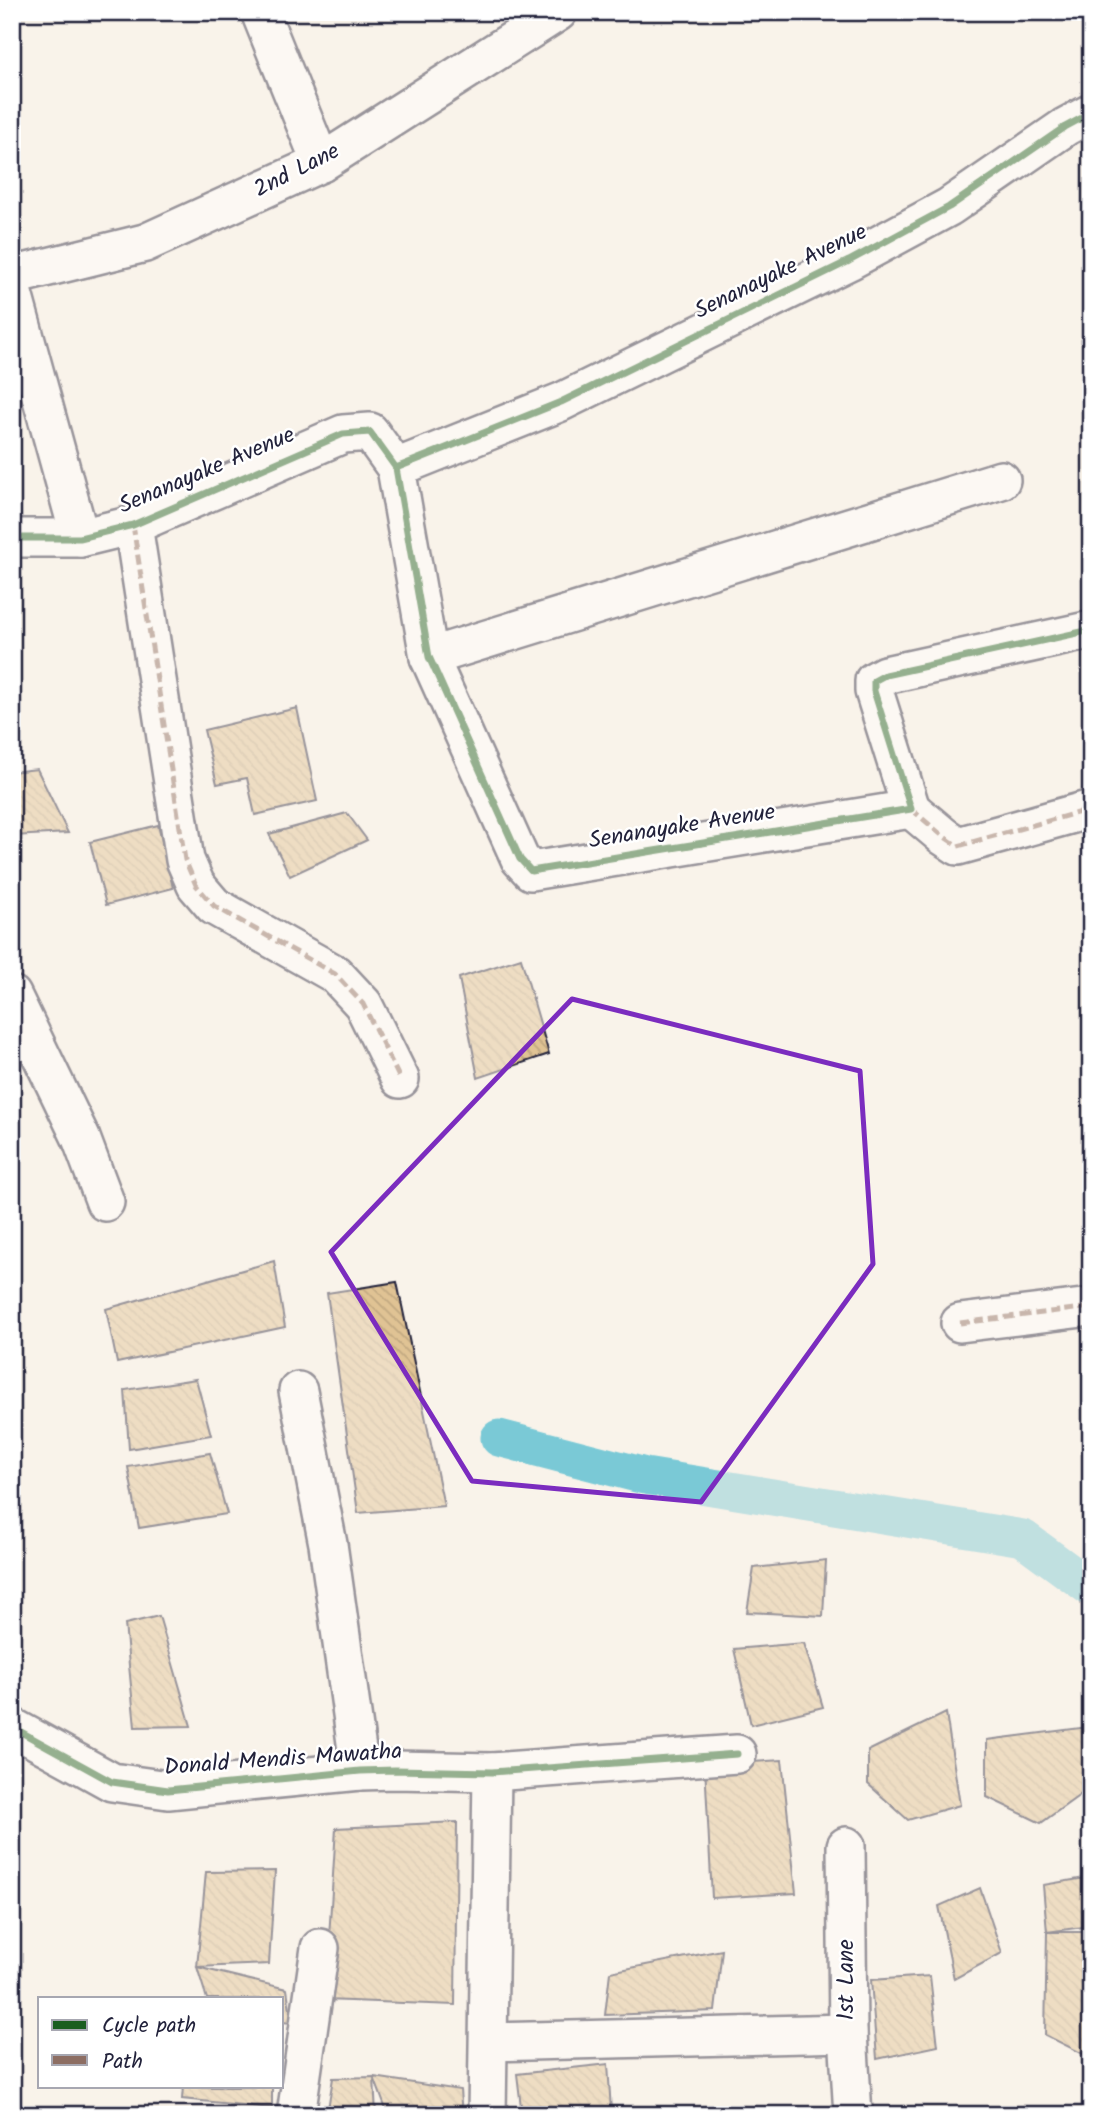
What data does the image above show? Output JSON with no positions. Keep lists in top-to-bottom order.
{
  "streets": {
    "street": [
      "2nd Lane",
      "Senanayake Avenue",
      "Donald Mendis Mawatha",
      "1st Lane"
    ]
  },
  "legend": ["Cycle path", "Path"]
}
